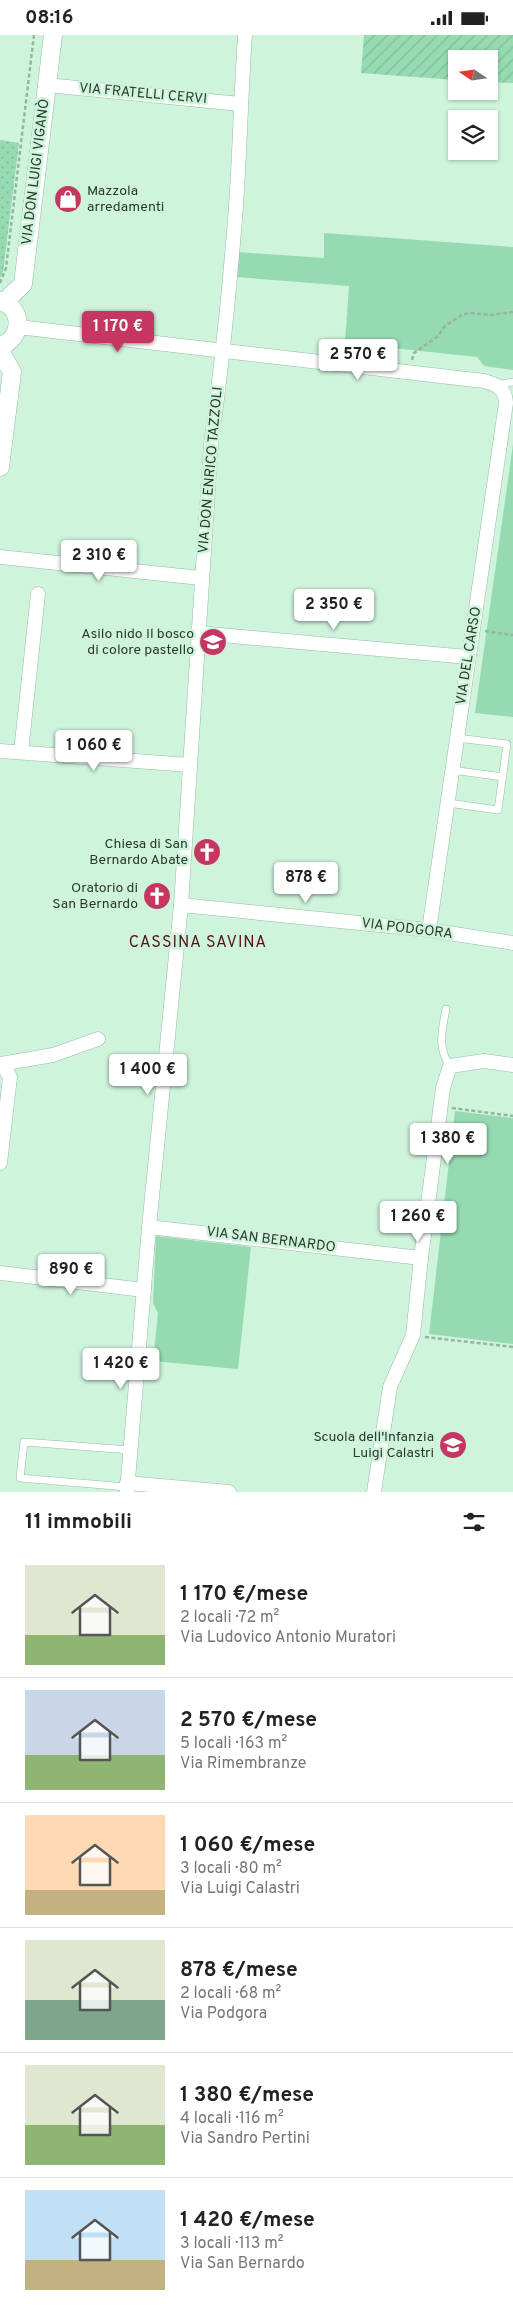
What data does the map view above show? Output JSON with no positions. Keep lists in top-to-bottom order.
{
  "streets": {
    "street": [
      "VIA FRATELLI CERVI",
      "VIA DON LUIGI VIGANÒ",
      "VIA DON ENRICO TAZZOLI",
      "VIA DEL CARSO",
      "VIA PODGORA",
      "VIA SAN BERNARDO"
    ]
  },
  "crossings": [
    ["VIA FRATELLI CERVI", "VIA DON LUIGI VIGANÒ"],
    ["VIA FRATELLI CERVI", "VIA DON ENRICO TAZZOLI"],
    ["VIA DON ENRICO TAZZOLI", "VIA PODGORA"],
    ["VIA DEL CARSO", "VIA PODGORA"]
  ],
  "districts": ["CASSINA SAVINA"],
  "places": {
    "shop": ["Mazzola arredamenti"],
    "school or university": ["Asilo nido Il bosco di colore pastello", "Scuola dell'Infanzia Luigi Calastri"],
    "church": ["Chiesa di San Bernardo Abate", "Oratorio di San Bernardo"]
  },
  "north": "left",
  "page": {
    "status": "08:16",
    "price": [
      "1 170 €",
      "2 570 €",
      "2 310 €",
      "2 350 €",
      "1 060 €",
      "878 €",
      "1 400 €",
      "1 380 €",
      "1 260 €",
      "890 €",
      "1 420 €"
    ],
    "heading": "11 immobili",
    "list": [
      {
        "name": "1 170 €/mese",
        "note": "2 locali · 72 m² · Via Ludovico Antonio Muratori"
      },
      {
        "name": "2 570 €/mese",
        "note": "5 locali · 163 m² · Via Rimembranze"
      },
      {
        "name": "1 060 €/mese",
        "note": "3 locali · 80 m² · Via Luigi Calastri"
      },
      {
        "name": "878 €/mese",
        "note": "2 locali · 68 m² · Via Podgora"
      },
      {
        "name": "1 380 €/mese",
        "note": "4 locali · 116 m² · Via Sandro Pertini"
      },
      {
        "name": "1 420 €/mese",
        "note": "3 locali · 113 m² · Via San Bernardo"
      }
    ]
  }
}
